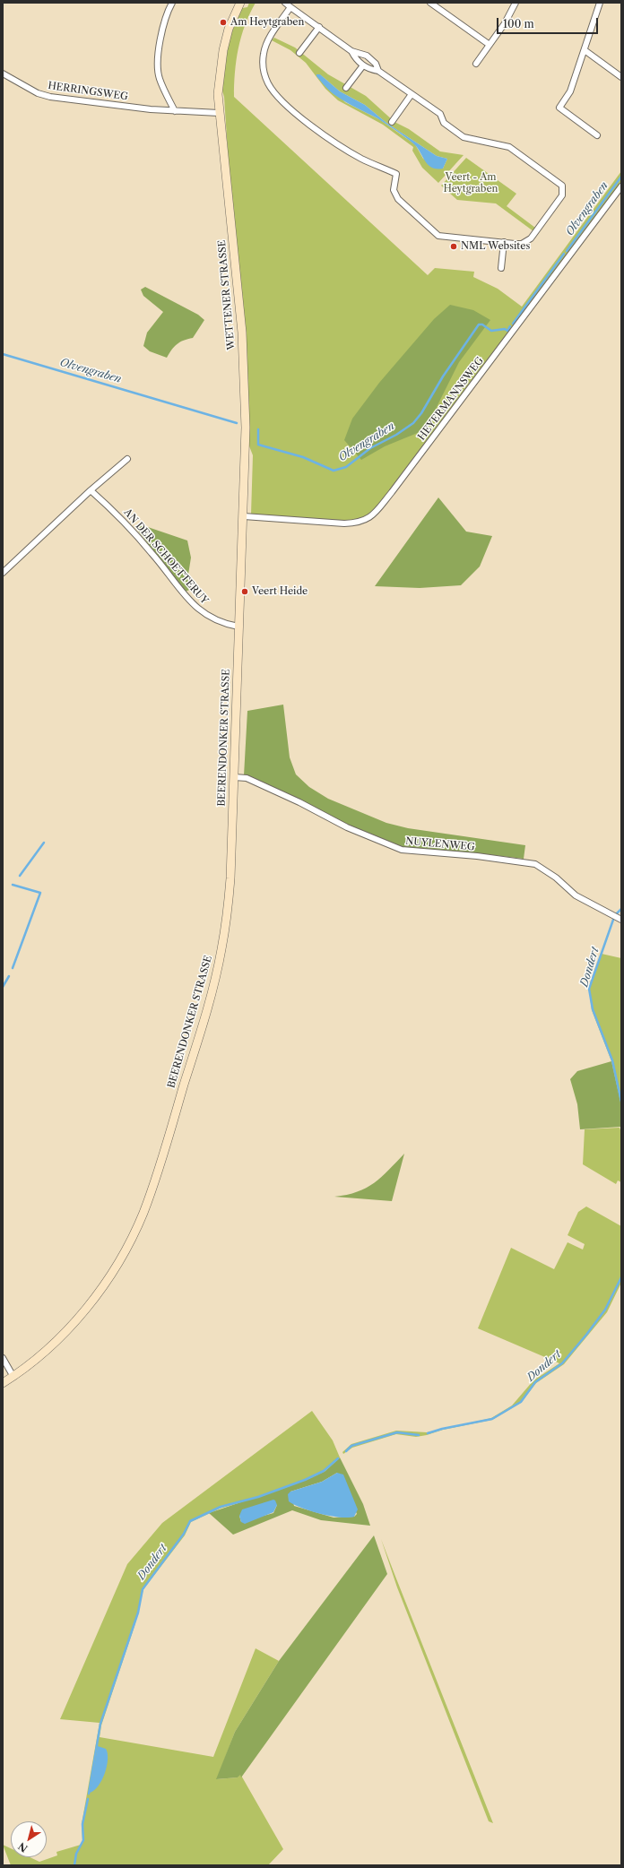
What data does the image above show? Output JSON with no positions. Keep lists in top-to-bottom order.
{
  "streets": {
    "street": [
      "HERRINGSWEG",
      "WETTENER STRASSE",
      "HEYERMANNSWEG",
      "AN DER SCHOETTERUY",
      "BEERENDONKER STRASSE",
      "NUYLENWEG"
    ]
  },
  "crossings": [
    ["HERRINGSWEG", "WETTENER STRASSE"],
    ["WETTENER STRASSE", "HEYERMANNSWEG"],
    ["WETTENER STRASSE", "BEERENDONKER STRASSE"],
    ["AN DER SCHOETTERUY", "BEERENDONKER STRASSE"],
    ["BEERENDONKER STRASSE", "NUYLENWEG"]
  ],
  "water": ["Olvengraben", "Dondert"],
  "parks": ["Veert - Am Heytgraben"],
  "places": ["Am Heytgraben", "NML Websites", "Veert Heide"],
  "scale_bar": "100 m",
  "north": "bottom left"
}
